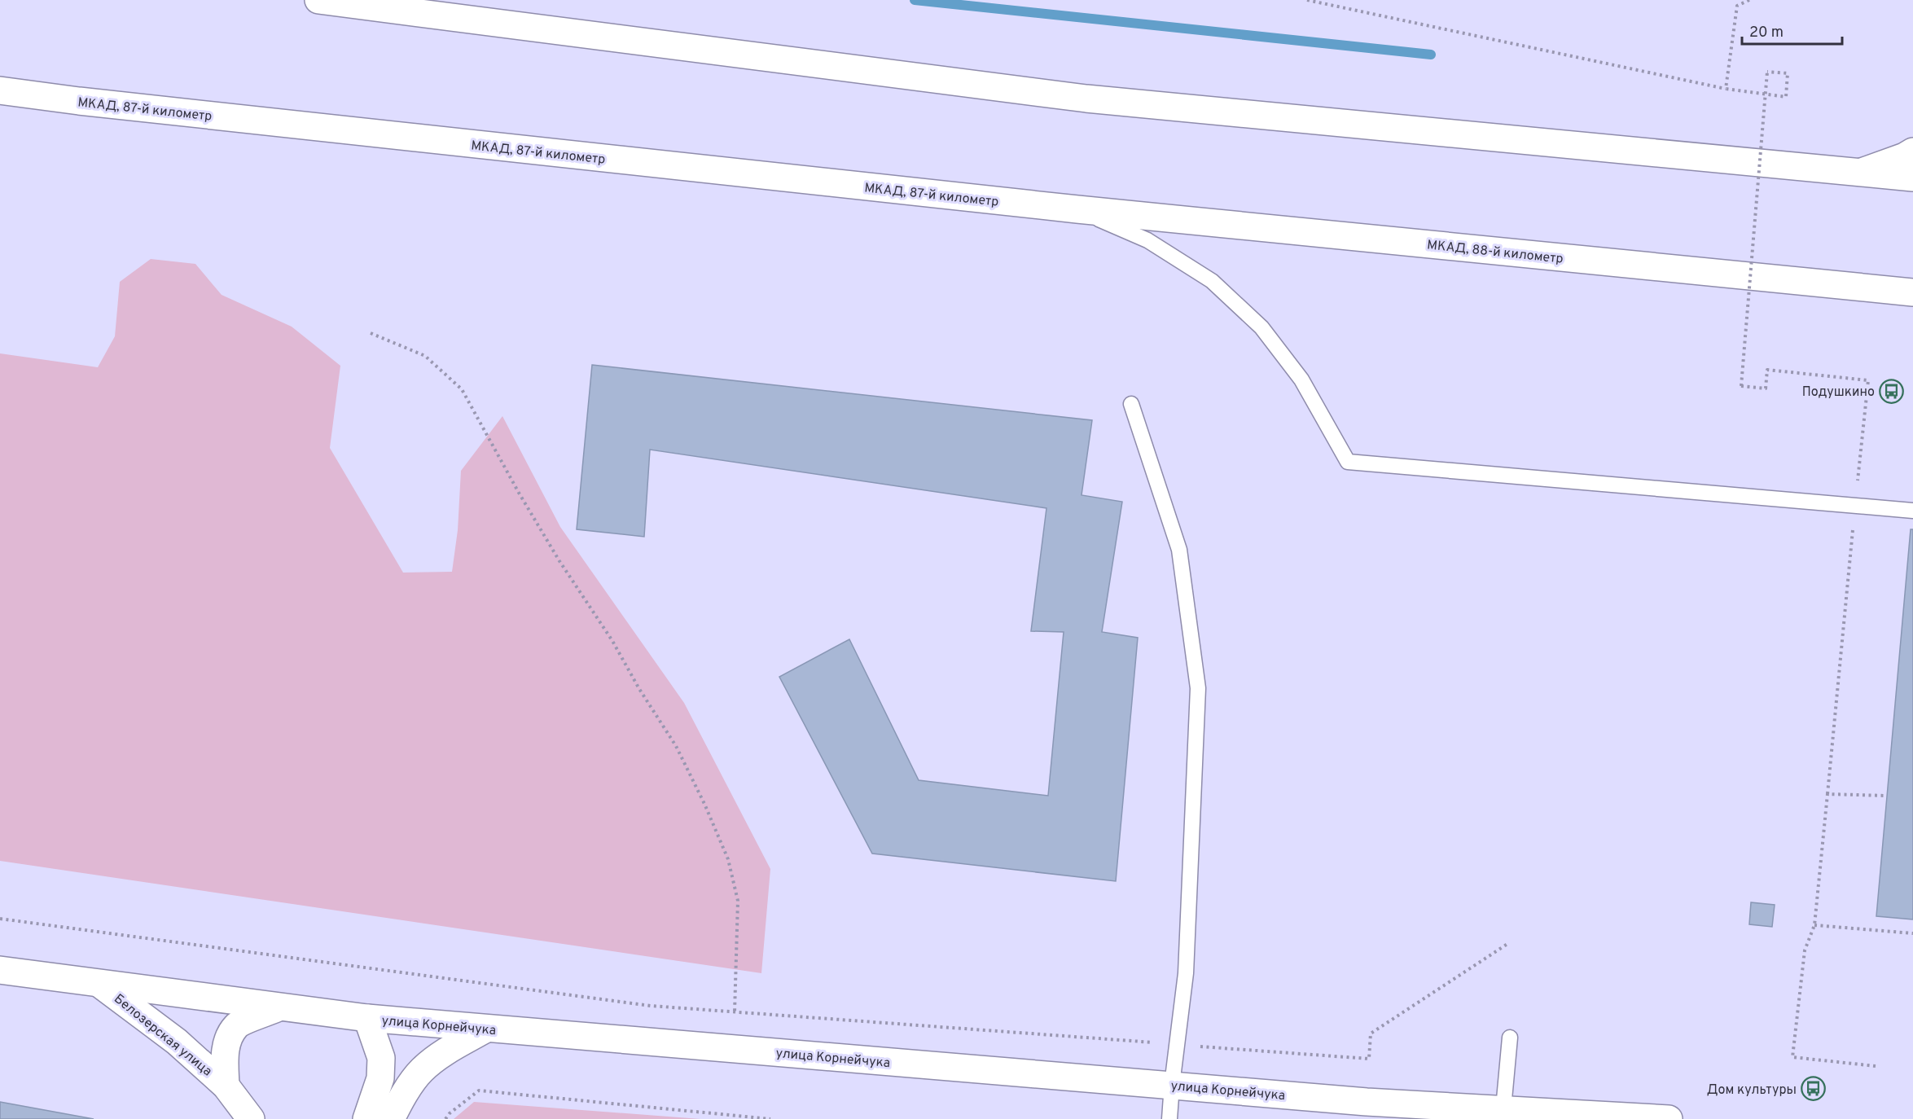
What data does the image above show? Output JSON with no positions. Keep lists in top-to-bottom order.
{
  "streets": {
    "main road": [
      "МКАД, 87-й километр",
      "МКАД, 88-й километр",
      "улица Корнейчука",
      "Белозерская улица"
    ]
  },
  "crossings": [
    ["МКАД, 87-й километр", "МКАД, 88-й километр"],
    ["улица Корнейчука", "Белозерская улица"]
  ],
  "places": {
    "bus stop": ["Подушкино", "Дом культуры"]
  },
  "scale_bar": "20 m"
}
